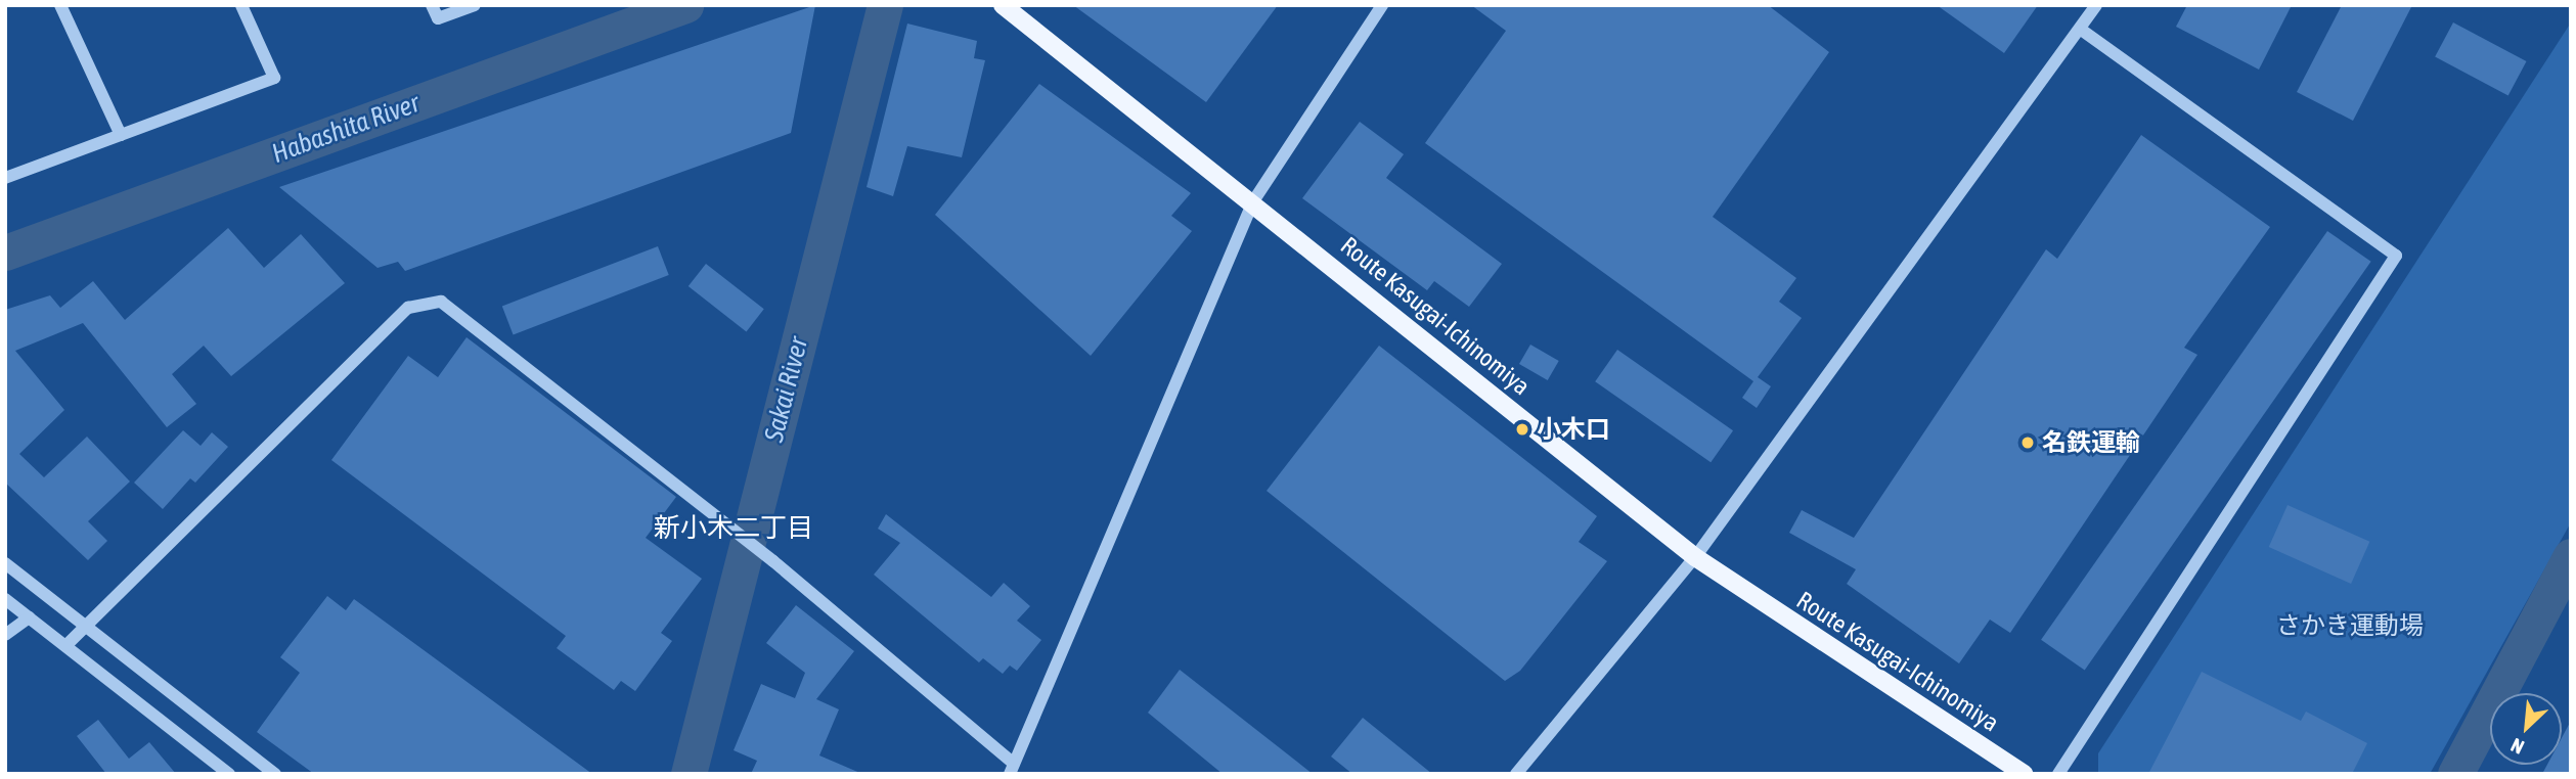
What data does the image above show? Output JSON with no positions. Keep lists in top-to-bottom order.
{
  "streets": {
    "main road": ["Route Kasugai-Ichinomiya"]
  },
  "districts": ["新小木二丁目"],
  "water": ["Habashita River", "Sakai River"],
  "parks": ["さかき運動場"],
  "places": ["小木口", "名鉄運輸"],
  "north": "bottom left"
}
